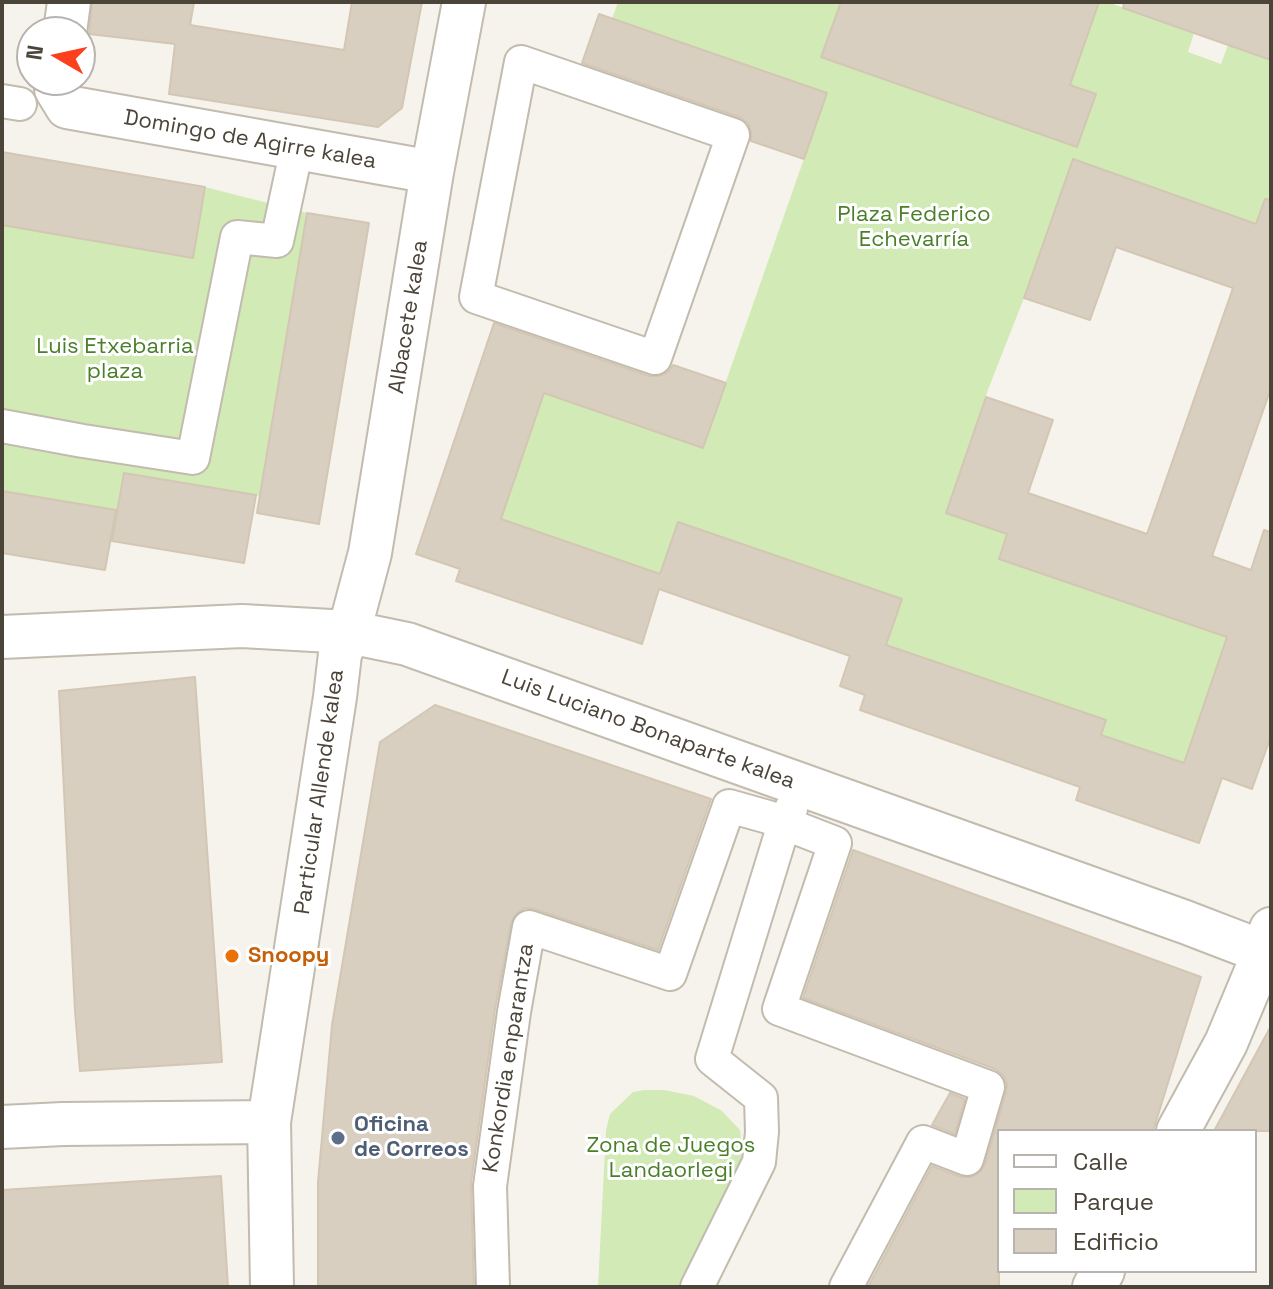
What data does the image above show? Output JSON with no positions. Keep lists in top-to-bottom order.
{
  "streets": {
    "street": [
      "Domingo de Agirre kalea",
      "Albacete kalea",
      "Luis Luciano Bonaparte kalea",
      "Particular Allende kalea",
      "Konkordia enparantza"
    ]
  },
  "crossings": [
    ["Domingo de Agirre kalea", "Albacete kalea"],
    ["Albacete kalea", "Luis Luciano Bonaparte kalea"],
    ["Albacete kalea", "Particular Allende kalea"],
    ["Luis Luciano Bonaparte kalea", "Particular Allende kalea"]
  ],
  "parks": ["Plaza Federico Echevarría", "Luis Etxebarria plaza", "Zona de Juegos Landaorlegi"],
  "places": ["Snoopy", "Oficina de Correos"],
  "legend": ["Calle", "Parque", "Edificio"],
  "north": "left"
}
